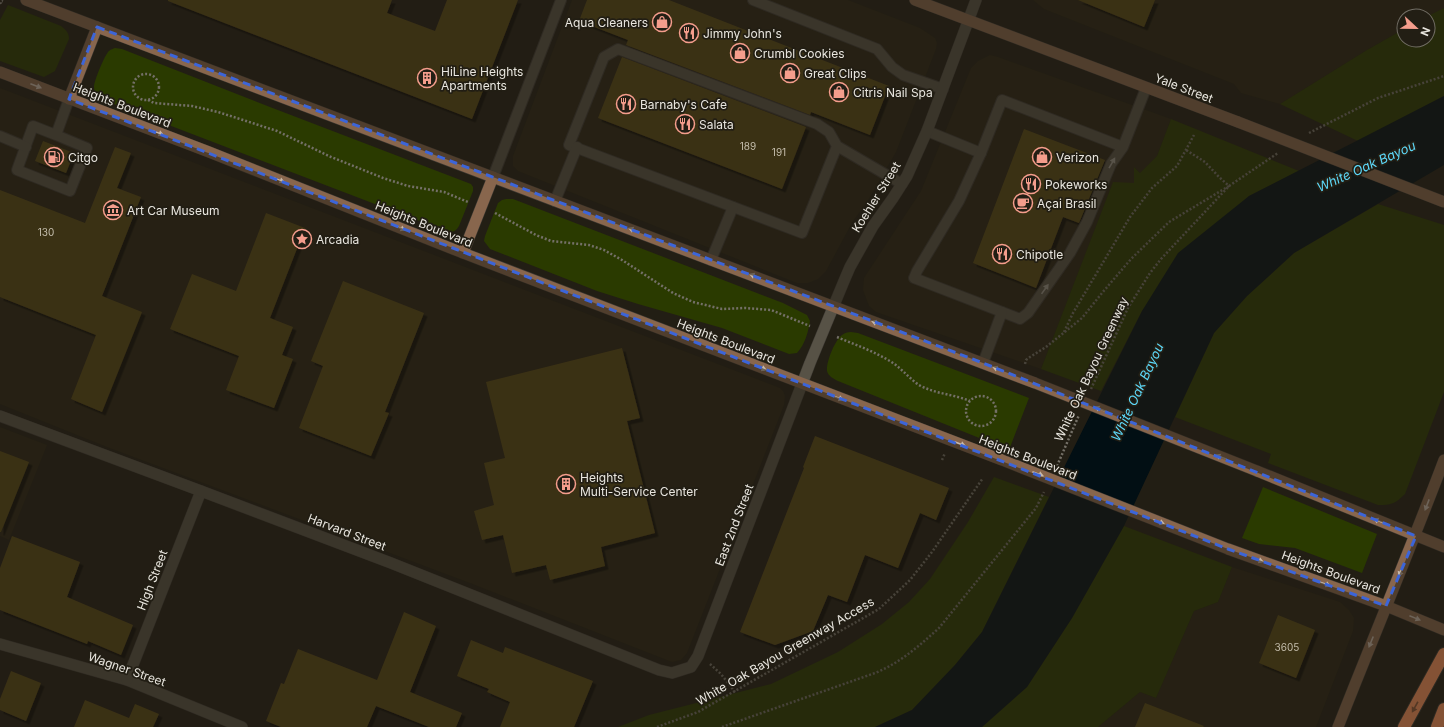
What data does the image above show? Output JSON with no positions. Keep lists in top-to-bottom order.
{
  "streets": {
    "main road": ["Yale Street", "Heights Boulevard"],
    "street": [
      "Koehler Street",
      "East 2nd Street",
      "Harvard Street",
      "High Street",
      "Wagner Street"
    ],
    "path": ["White Oak Bayou Greenway", "White Oak Bayou Greenway Access"]
  },
  "crossings": [
    ["Yale Street", "Koehler Street"],
    ["Heights Boulevard", "Koehler Street"],
    ["Heights Boulevard", "East 2nd Street"],
    ["Koehler Street", "East 2nd Street"],
    ["East 2nd Street", "Harvard Street"],
    ["Harvard Street", "High Street"],
    ["High Street", "Wagner Street"]
  ],
  "water": ["White Oak Bayou"],
  "places": {
    "shop": [
      "Aqua Cleaners",
      "Crumbl Cookies",
      "Great Clips",
      "Citris Nail Spa",
      "Verizon"
    ],
    "restaurant": [
      "Jimmy John's",
      "Barnaby's Cafe",
      "Salata",
      "Pokeworks",
      "Chipotle"
    ],
    "building": ["HiLine Heights Apartments", "Heights Multi-Service Center"],
    "fuel station": ["Citgo"],
    "cafe": ["Açai Brasil"],
    "museum": ["Art Car Museum"],
    "place": ["Arcadia"]
  },
  "house_numbers": [
    "189",
    "191",
    "130",
    "3605"
  ],
  "north": "right"
}
